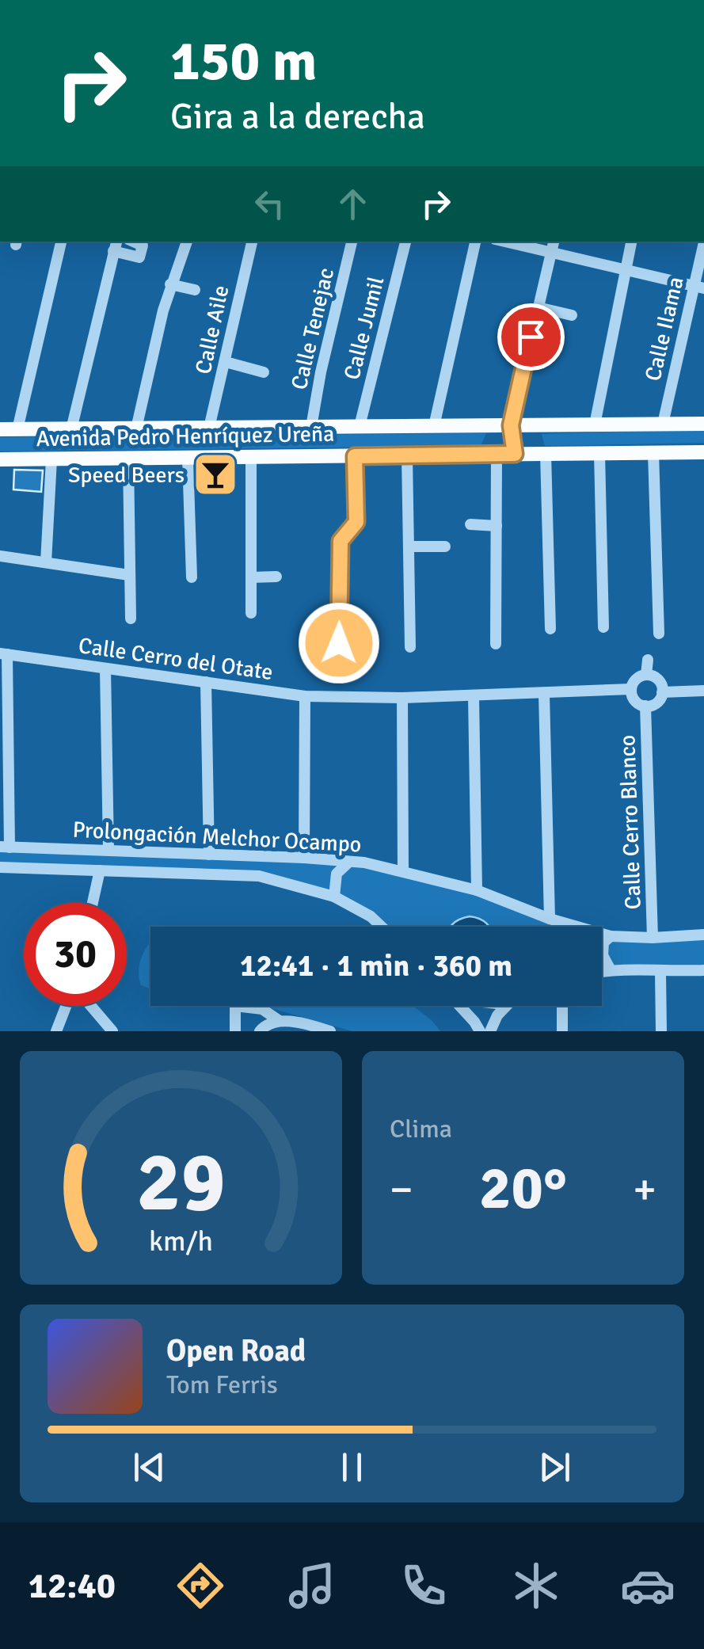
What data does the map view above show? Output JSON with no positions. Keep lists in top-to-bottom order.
{
  "streets": {
    "main road": ["Avenida Pedro Henríquez Ureña"],
    "street": [
      "Calle Jumil",
      "Calle Tenejac",
      "Calle Ilama",
      "Calle Aile",
      "Calle Cerro del Otate",
      "Calle Cerro Blanco",
      "Prolongación Melchor Ocampo"
    ]
  },
  "crossings": [
    ["Calle Jumil", "Avenida Pedro Henríquez Ureña"],
    ["Calle Tenejac", "Avenida Pedro Henríquez Ureña"],
    ["Calle Ilama", "Avenida Pedro Henríquez Ureña"],
    ["Calle Aile", "Avenida Pedro Henríquez Ureña"],
    ["Calle Cerro del Otate", "Calle Cerro Blanco"],
    ["Calle Cerro Blanco", "Prolongación Melchor Ocampo"]
  ],
  "places": {
    "bar": ["Speed Beers"]
  },
  "page": {
    "turn": ["150 m", "Gira a la derecha"],
    "limit": "30",
    "trip": "12:41 · 1 min · 360 m",
    "tile": "Clima",
    "heat": ["−", "20°", "+"],
    "song": ["Open Road", "Tom Ferris"],
    "tabs": "12:40",
    "gauge": ["29", "km/h"]
  }
}
